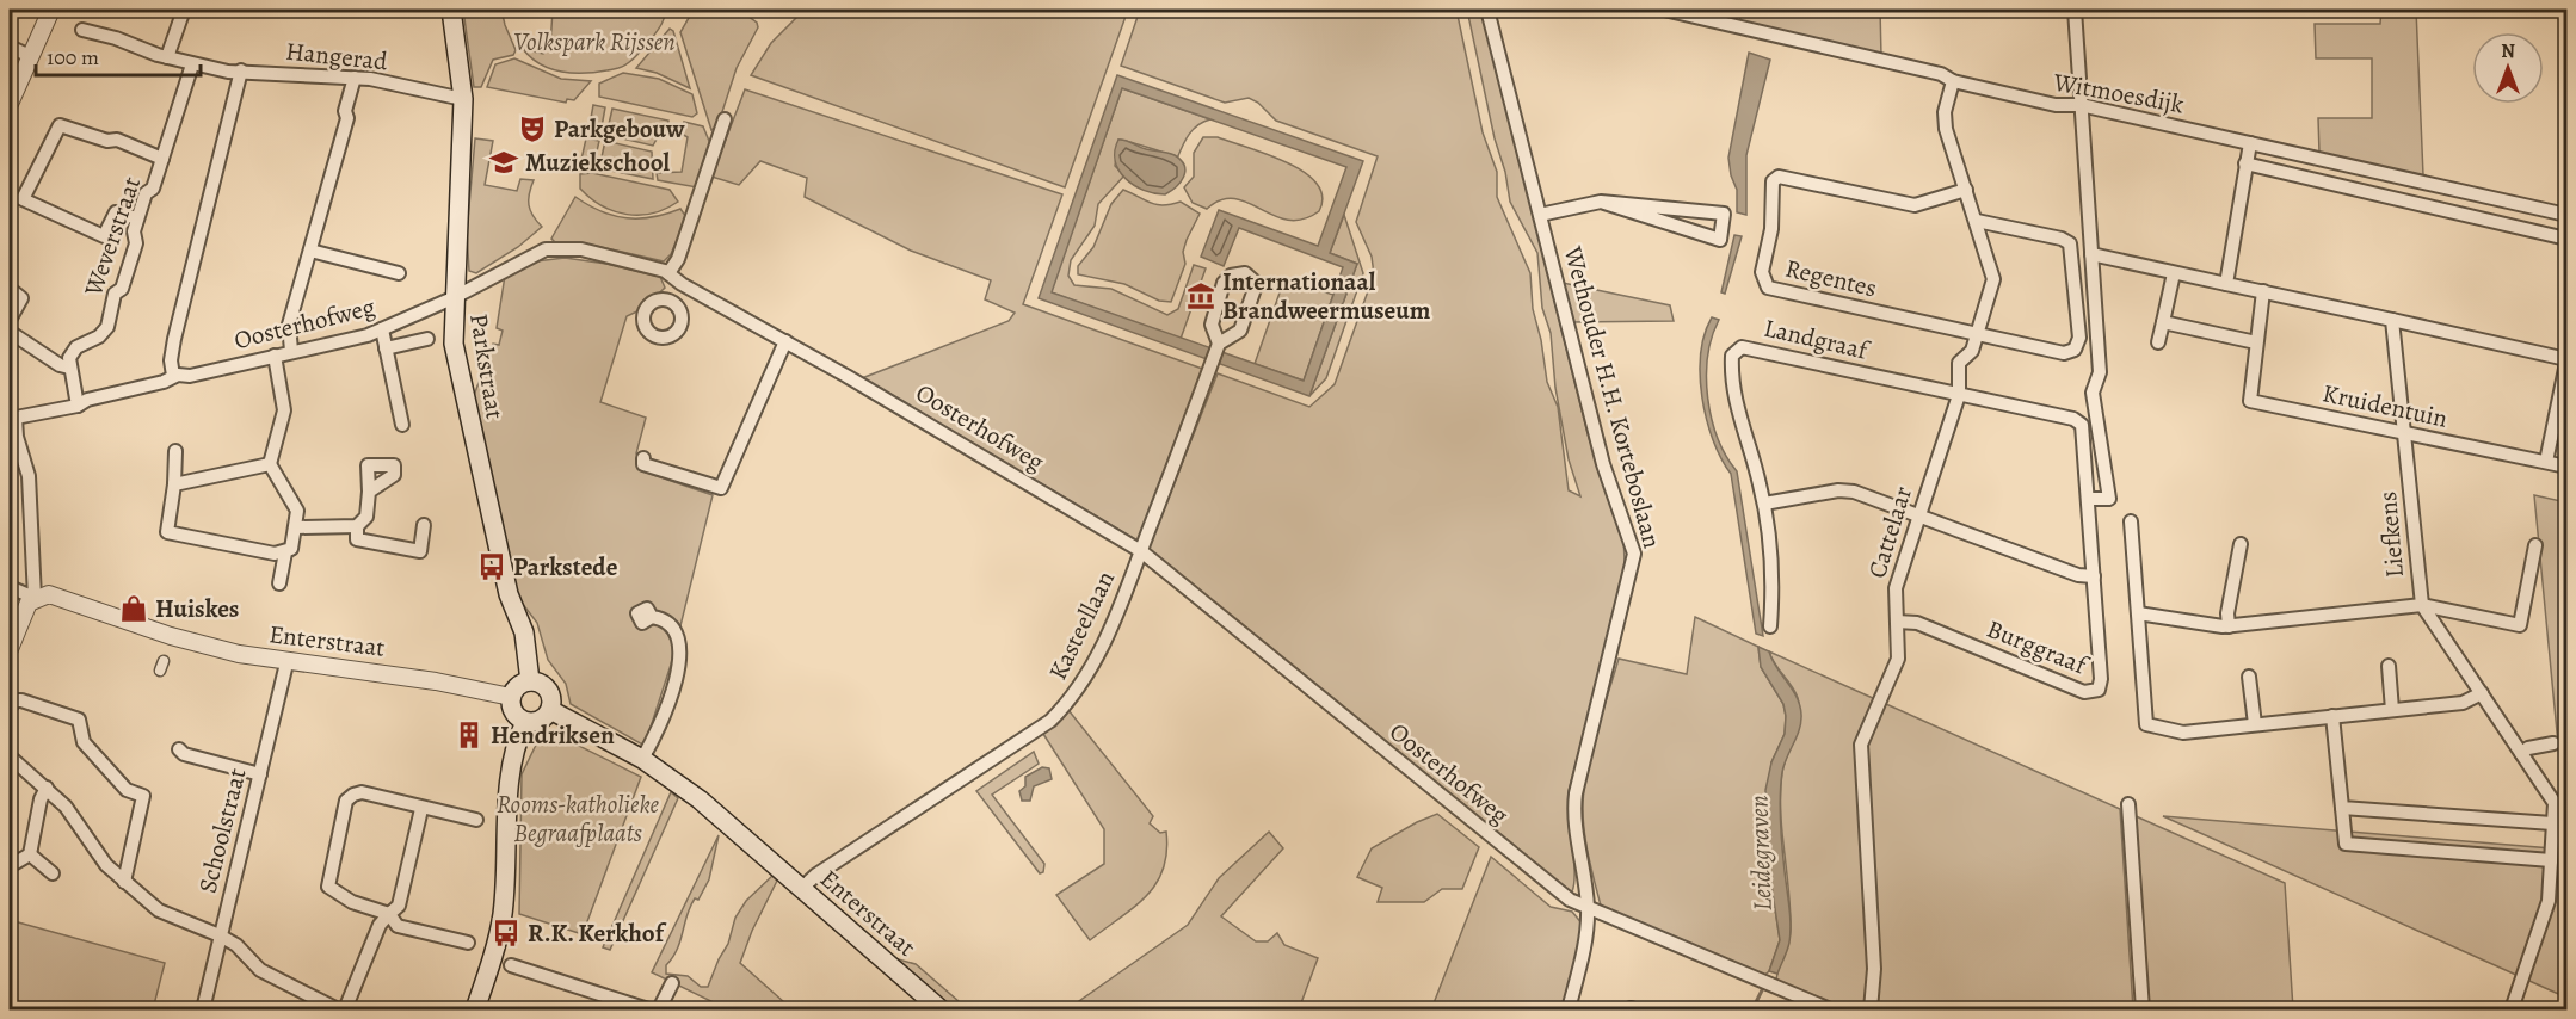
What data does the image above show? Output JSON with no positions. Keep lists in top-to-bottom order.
{
  "streets": {
    "main road": ["Parkstraat", "Enterstraat"],
    "street": [
      "Hangerad",
      "Witmoesdijk",
      "Weverstraat",
      "Regentes",
      "Oosterhofweg",
      "Landgraaf",
      "Wethouder H.H. Korteboslaan",
      "Kruidentuin",
      "Cattelaar",
      "Liefkens",
      "Kasteellaan",
      "Burggraaf",
      "Schoolstraat"
    ]
  },
  "crossings": [
    ["Hangerad", "Weverstraat"],
    ["Hangerad", "Parkstraat"],
    ["Witmoesdijk", "Cattelaar"],
    ["Regentes", "Cattelaar"],
    ["Oosterhofweg", "Parkstraat"],
    ["Oosterhofweg", "Wethouder H.H. Korteboslaan"],
    ["Oosterhofweg", "Kasteellaan"],
    ["Landgraaf", "Cattelaar"],
    ["Landgraaf", "Burggraaf"],
    ["Parkstraat", "Enterstraat"],
    ["Kruidentuin", "Liefkens"],
    ["Cattelaar", "Burggraaf"],
    ["Kasteellaan", "Enterstraat"],
    ["Enterstraat", "Schoolstraat"]
  ],
  "water": ["Leidegraven"],
  "parks": ["Volkspark Rijssen", "Rooms-katholieke Begraafplaats"],
  "places": {
    "theatre": ["Parkgebouw"],
    "school or university": ["Muziekschool"],
    "museum": ["Internationaal Brandweermuseum"],
    "bus stop": ["Parkstede", "R.K. Kerkhof"],
    "shop": ["Huiskes"],
    "building": ["Hendriksen"]
  },
  "scale_bar": "100 m",
  "north": "top"
}
